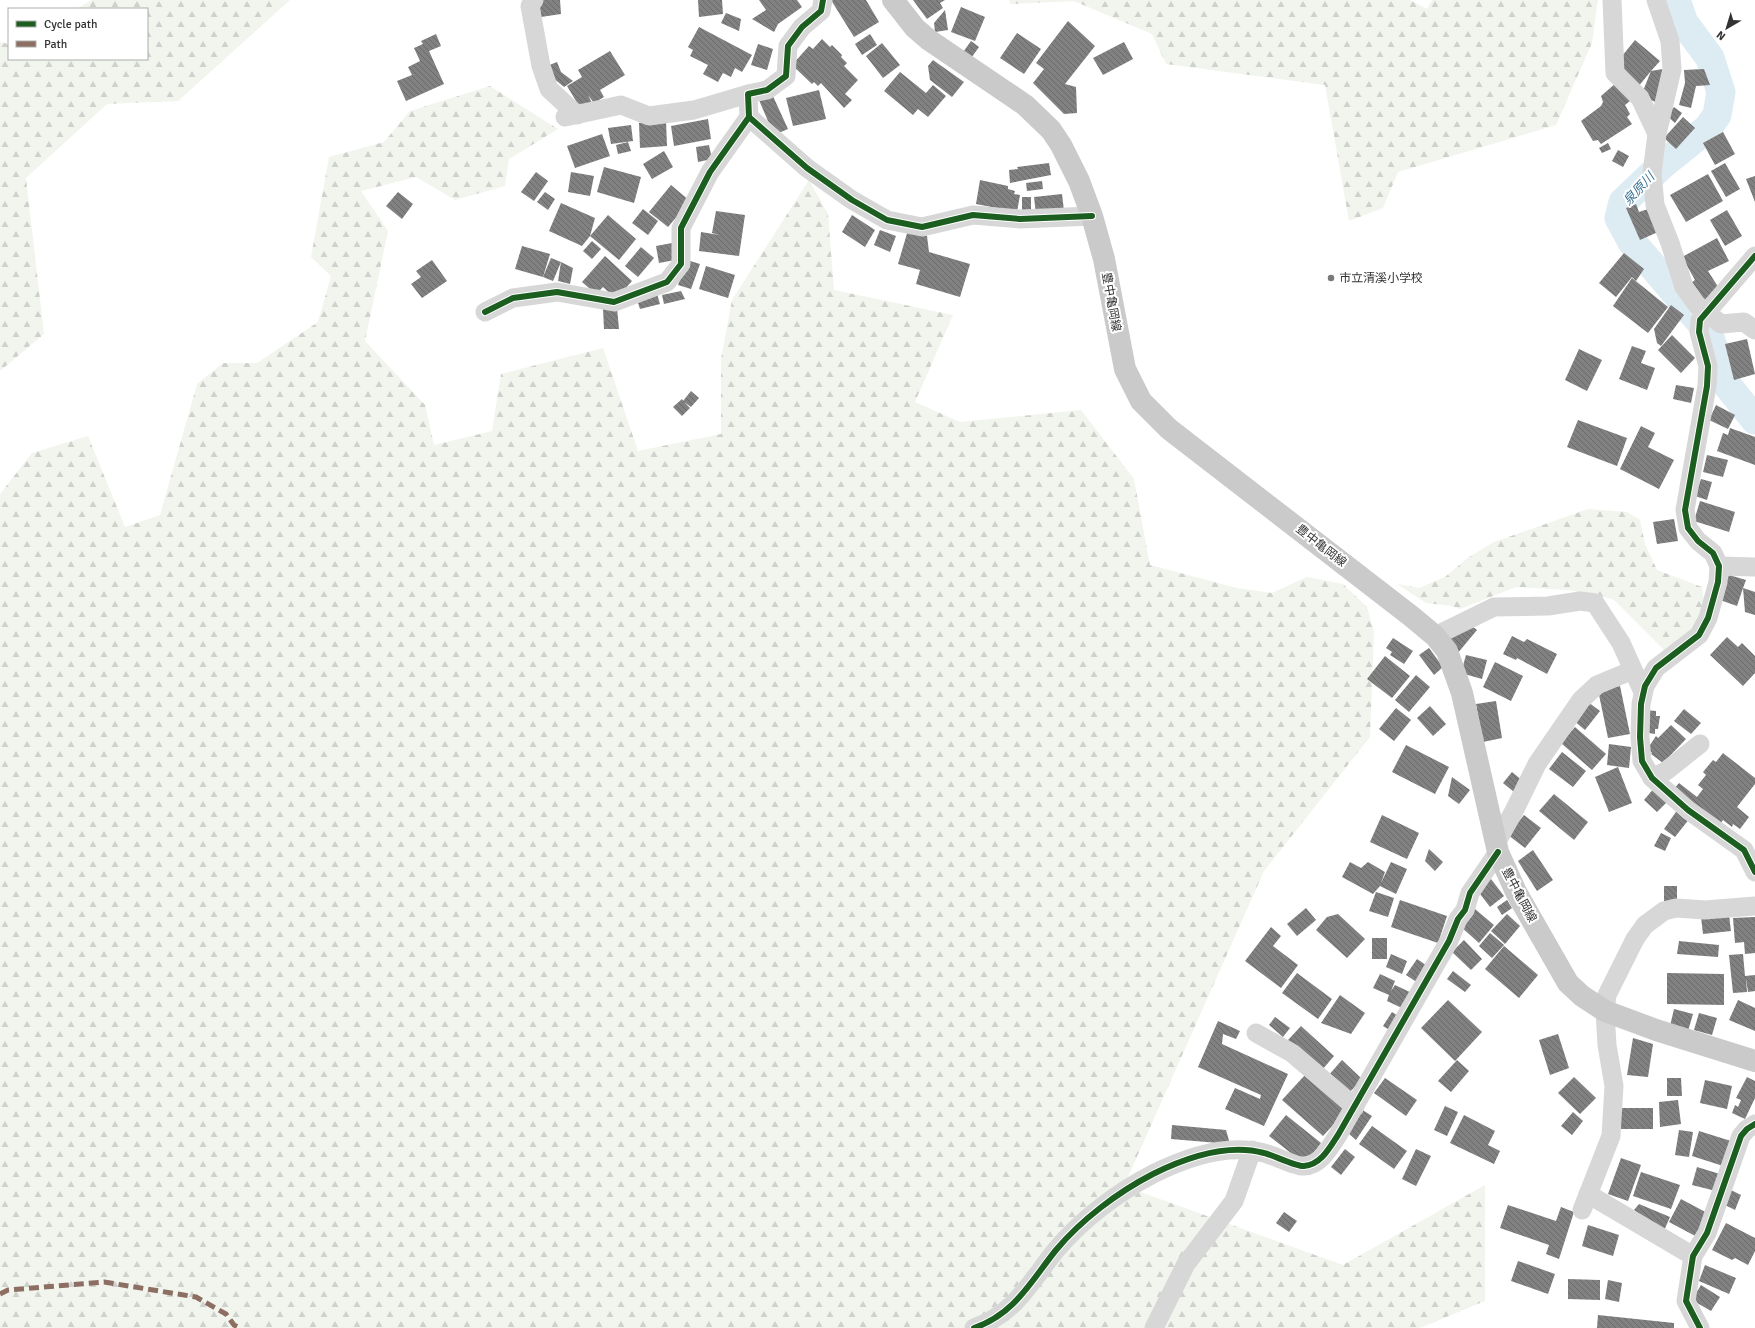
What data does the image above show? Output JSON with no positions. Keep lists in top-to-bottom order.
{
  "streets": {
    "main road": ["豊中亀岡線"]
  },
  "water": ["泉原川"],
  "places": ["市立清溪小学校"],
  "legend": ["Cycle path", "Path"],
  "north": "bottom left"
}
